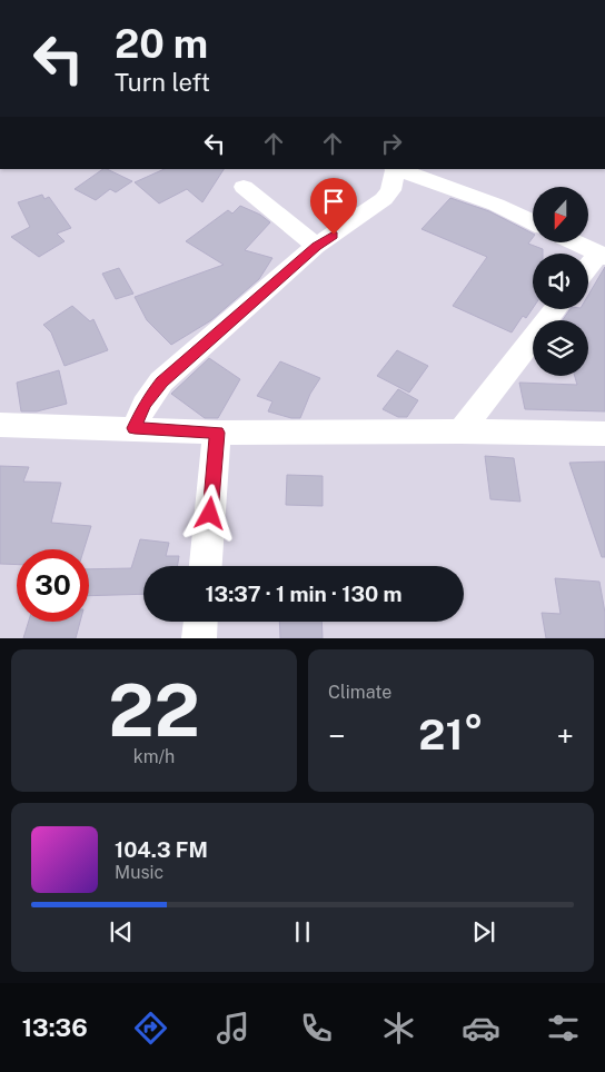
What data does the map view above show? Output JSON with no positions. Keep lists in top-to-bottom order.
{
  "north": "bottom",
  "page": {
    "turn": ["20 m", "Turn left"],
    "limit": "30",
    "trip": "13:37 · 1 min · 130 m",
    "tile": [
      ["22", "km/h"],
      "Climate"
    ],
    "heat": ["−", "21°", "+"],
    "song": ["104.3 FM", "Music"],
    "tabs": "13:36"
  }
}
